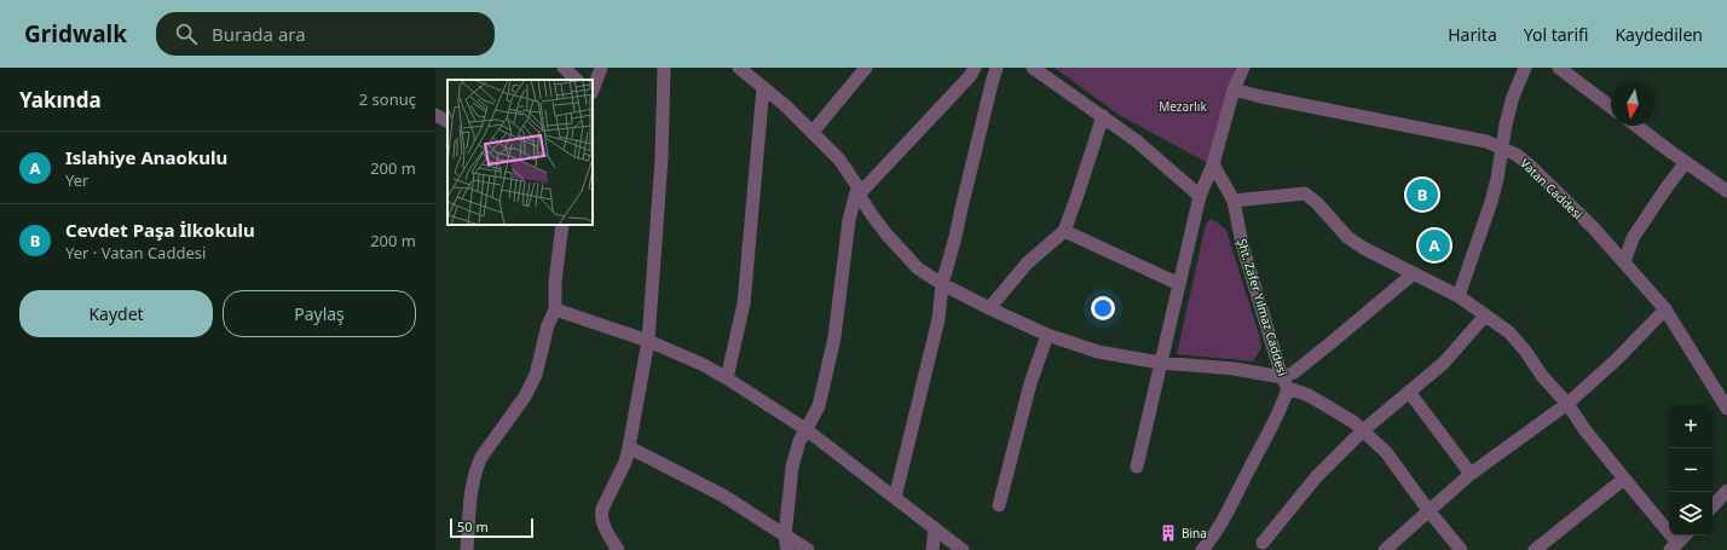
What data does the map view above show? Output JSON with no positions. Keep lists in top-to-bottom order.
{
  "streets": {
    "street": ["Vatan Caddesi", "Şht. Zafer Yılmaz Caddesi"]
  },
  "parks": ["Mezarlık"],
  "places": {
    "building": ["Bina"]
  },
  "scale_bar": "50 m",
  "north": "bottom",
  "page": {
    "header": "Gridwalk",
    "search": "Burada ara",
    "nav": ["Harita", "Yol tarifi", "Kaydedilen"],
    "heading": ["Yakında", "2 sonuç"],
    "list": [
      {
        "mark": "A",
        "name": "Islahiye Anaokulu",
        "note": "Yer",
        "value": "200 m"
      },
      {
        "mark": "B",
        "name": "Cevdet Paşa İlkokulu",
        "note": "Yer · Vatan Caddesi",
        "value": "200 m"
      }
    ],
    "pins": ["B", "A"],
    "buttons": ["Kaydet", "Paylaş"],
    "map_buttons": ["+", "−"],
    "scale": "50 m"
  }
}
